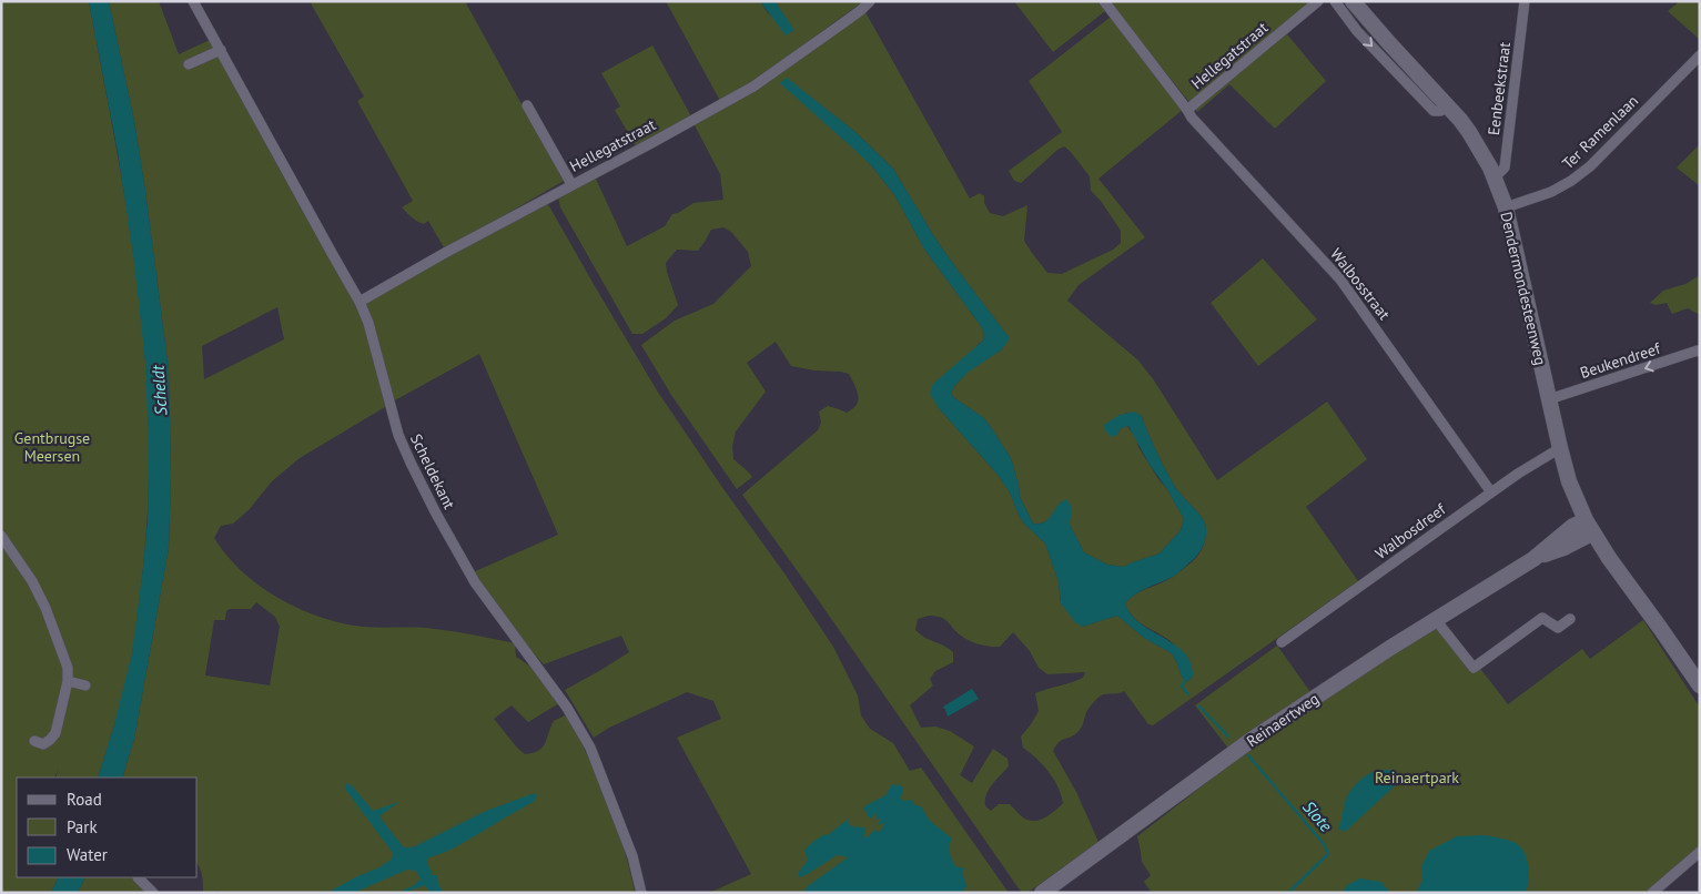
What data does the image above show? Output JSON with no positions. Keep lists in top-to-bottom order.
{
  "streets": {
    "main road": ["Dendermondesteenweg", "Reinaertweg"],
    "street": [
      "Hellegatstraat",
      "Eenbeekstraat",
      "Ter Ramenlaan",
      "Walbosstraat",
      "Beukendreef",
      "Scheldekant",
      "Walbosdreef"
    ]
  },
  "crossings": [
    ["Hellegatstraat", "Walbosstraat"],
    ["Hellegatstraat", "Scheldekant"],
    ["Eenbeekstraat", "Dendermondesteenweg"],
    ["Ter Ramenlaan", "Dendermondesteenweg"],
    ["Walbosstraat", "Walbosdreef"],
    ["Dendermondesteenweg", "Beukendreef"],
    ["Dendermondesteenweg", "Walbosdreef"],
    ["Dendermondesteenweg", "Reinaertweg"]
  ],
  "one_way": ["Beukendreef"],
  "water": ["Scheldt", "Slote"],
  "parks": ["Gentbrugse Meersen", "Reinaertpark"],
  "legend": ["Road", "Park", "Water"]
}
